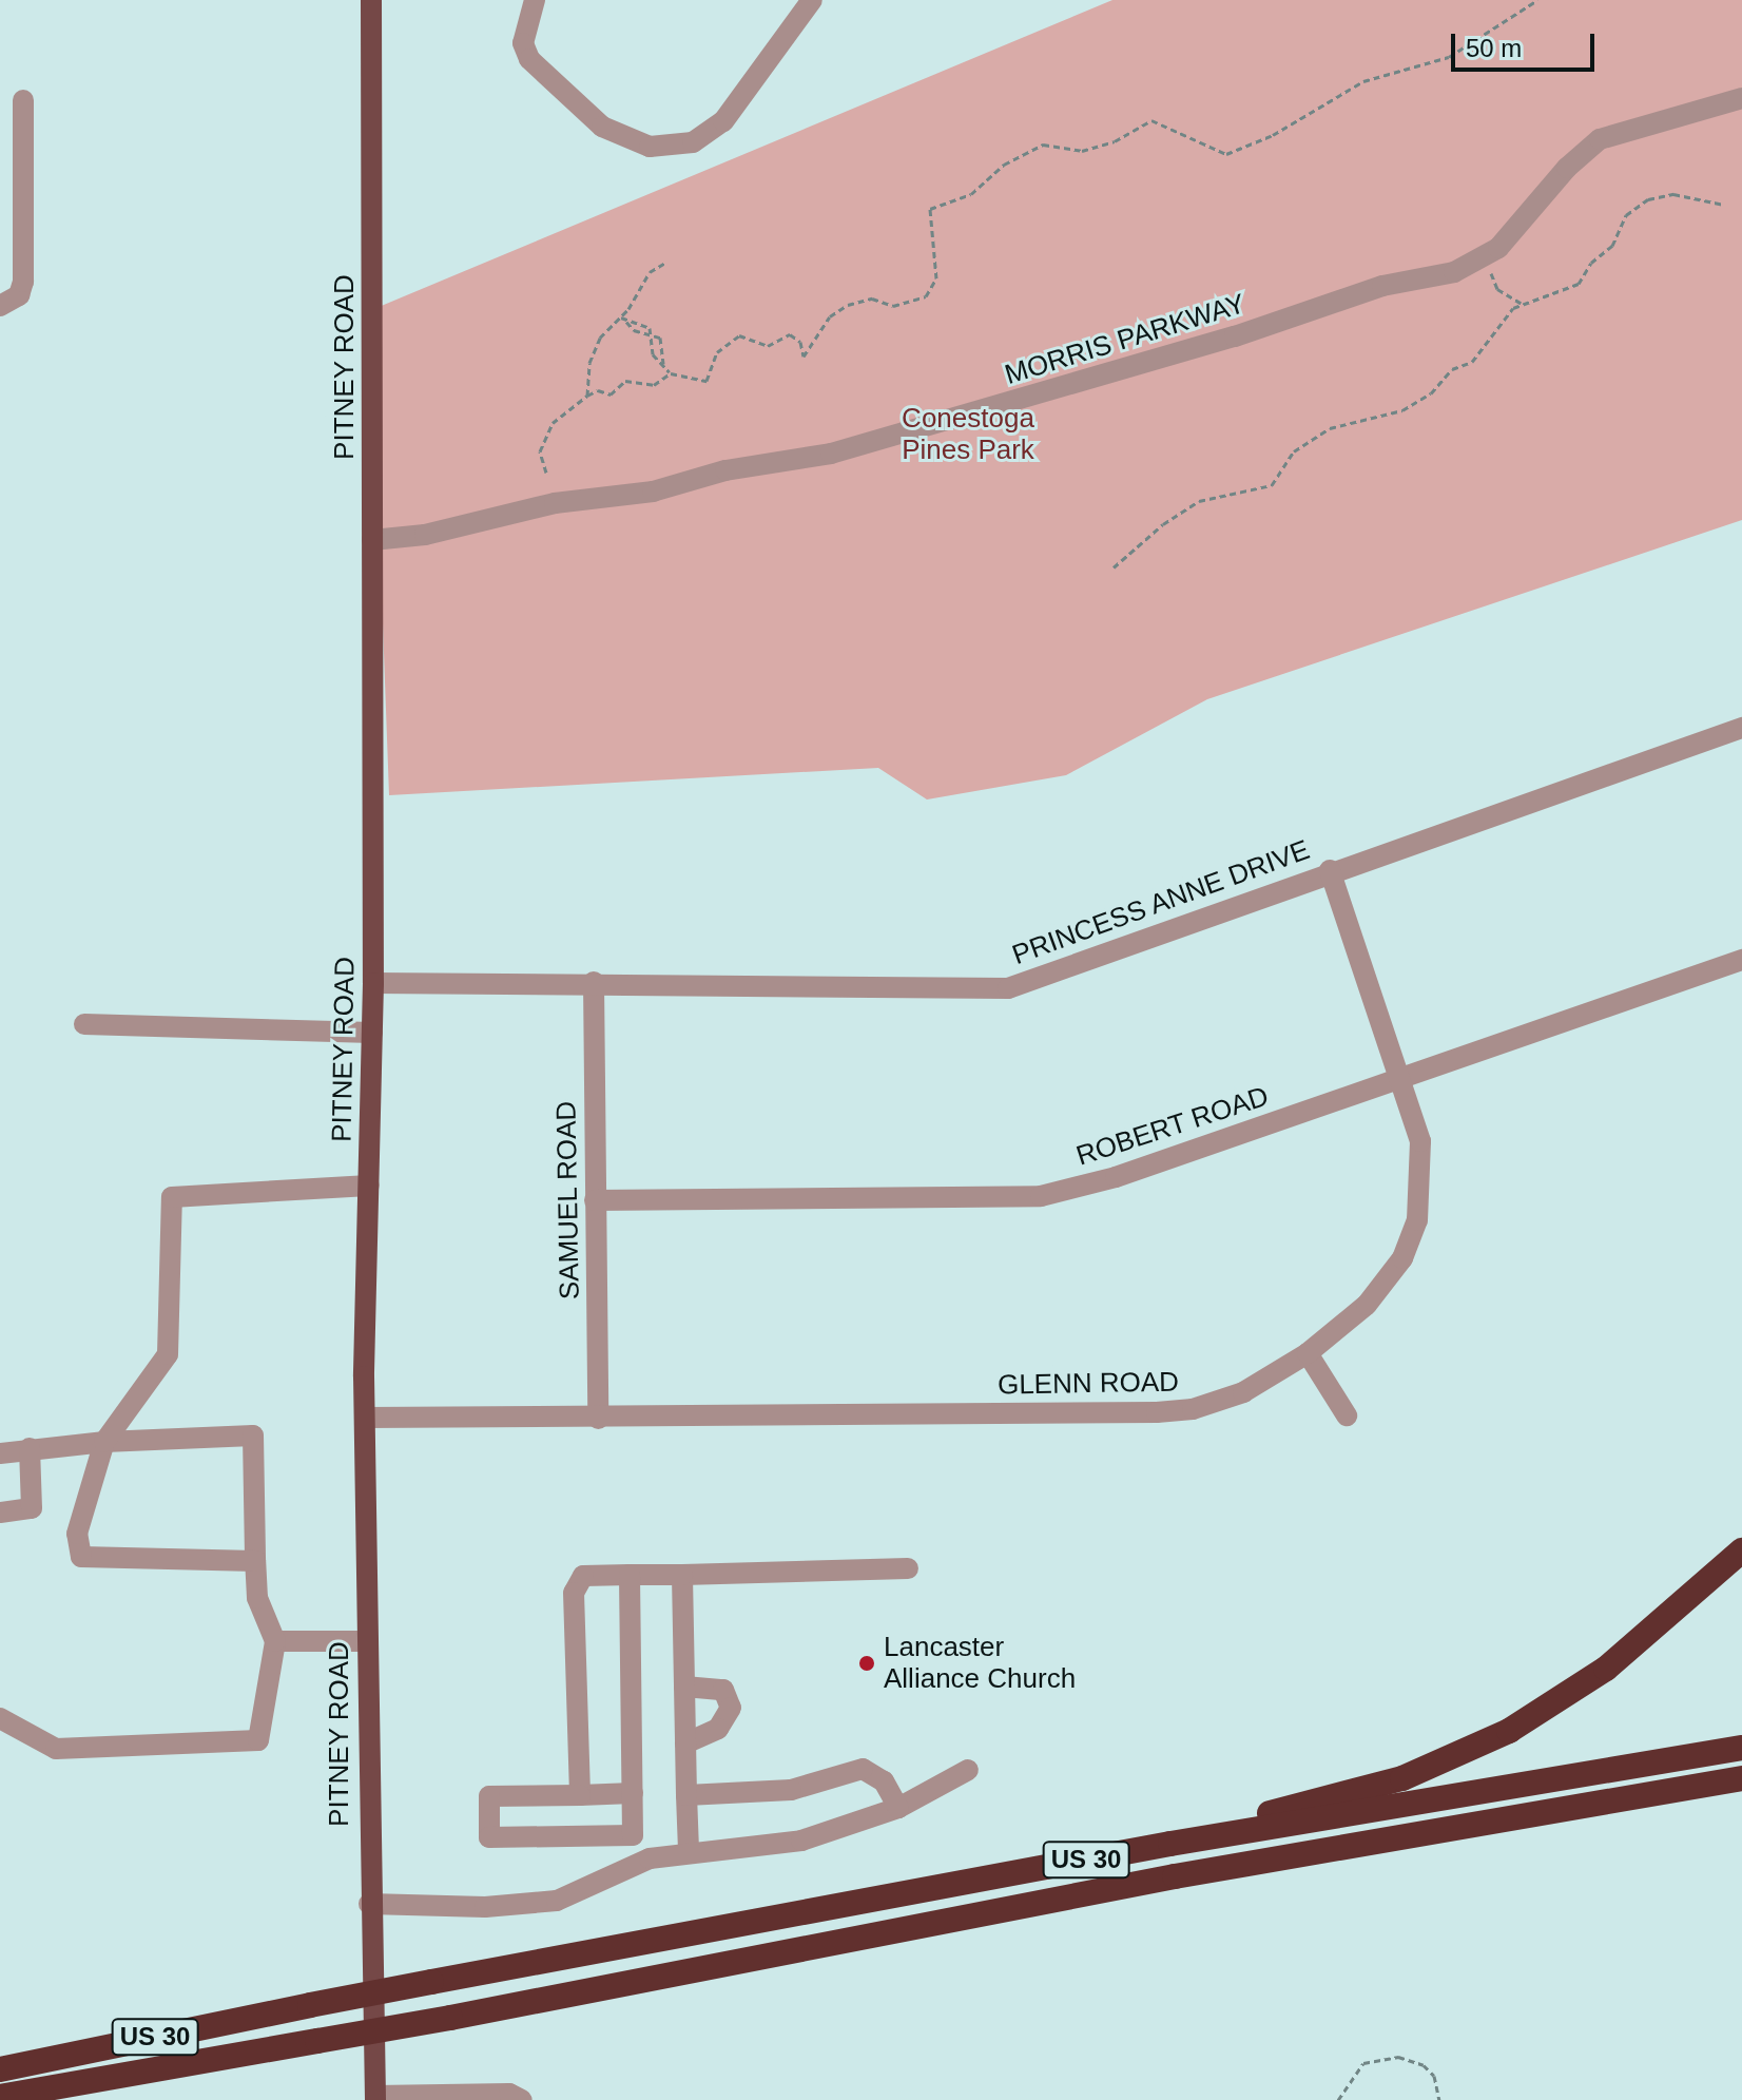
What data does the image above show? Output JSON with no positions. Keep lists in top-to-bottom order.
{
  "streets": {
    "highway": ["US 30"],
    "main road": ["PITNEY ROAD"],
    "street": [
      "MORRIS PARKWAY",
      "PRINCESS ANNE DRIVE",
      "ROBERT ROAD",
      "SAMUEL ROAD",
      "GLENN ROAD"
    ]
  },
  "crossings": [
    ["MORRIS PARKWAY", "PITNEY ROAD"],
    ["PITNEY ROAD", "PRINCESS ANNE DRIVE"],
    ["PITNEY ROAD", "GLENN ROAD"],
    ["PRINCESS ANNE DRIVE", "SAMUEL ROAD"],
    ["PRINCESS ANNE DRIVE", "GLENN ROAD"],
    ["ROBERT ROAD", "SAMUEL ROAD"],
    ["ROBERT ROAD", "GLENN ROAD"],
    ["SAMUEL ROAD", "GLENN ROAD"]
  ],
  "parks": ["Conestoga Pines Park"],
  "places": ["Lancaster Alliance Church"],
  "scale_bar": "50 m"
}
